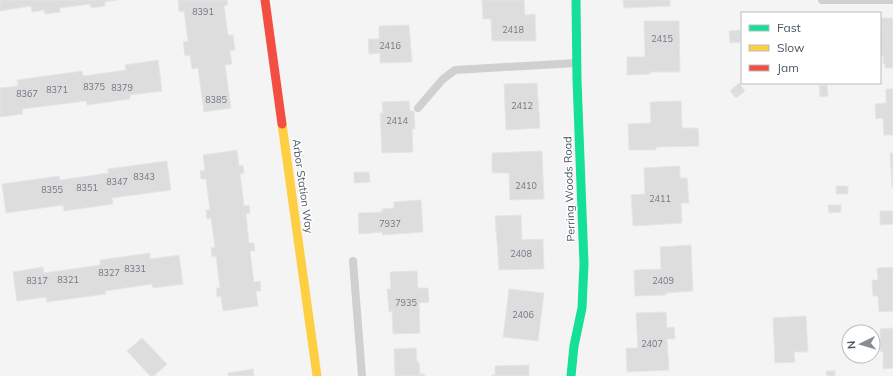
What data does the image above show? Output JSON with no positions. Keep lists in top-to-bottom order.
{
  "streets": {
    "street": ["Arbor Station Way", "Perring Woods Road"]
  },
  "house_numbers": [
    "8391",
    "2418",
    "2415",
    "2416",
    "8375",
    "8379",
    "8371",
    "8367",
    "8385",
    "2412",
    "2414",
    "8343",
    "8347",
    "2410",
    "8351",
    "8355",
    "2411",
    "7937",
    "2408",
    "8331",
    "8327",
    "8321",
    "8317",
    "2409",
    "7935",
    "2406",
    "2407"
  ],
  "legend": ["Fast", "Slow", "Jam"],
  "north": "left"
}
